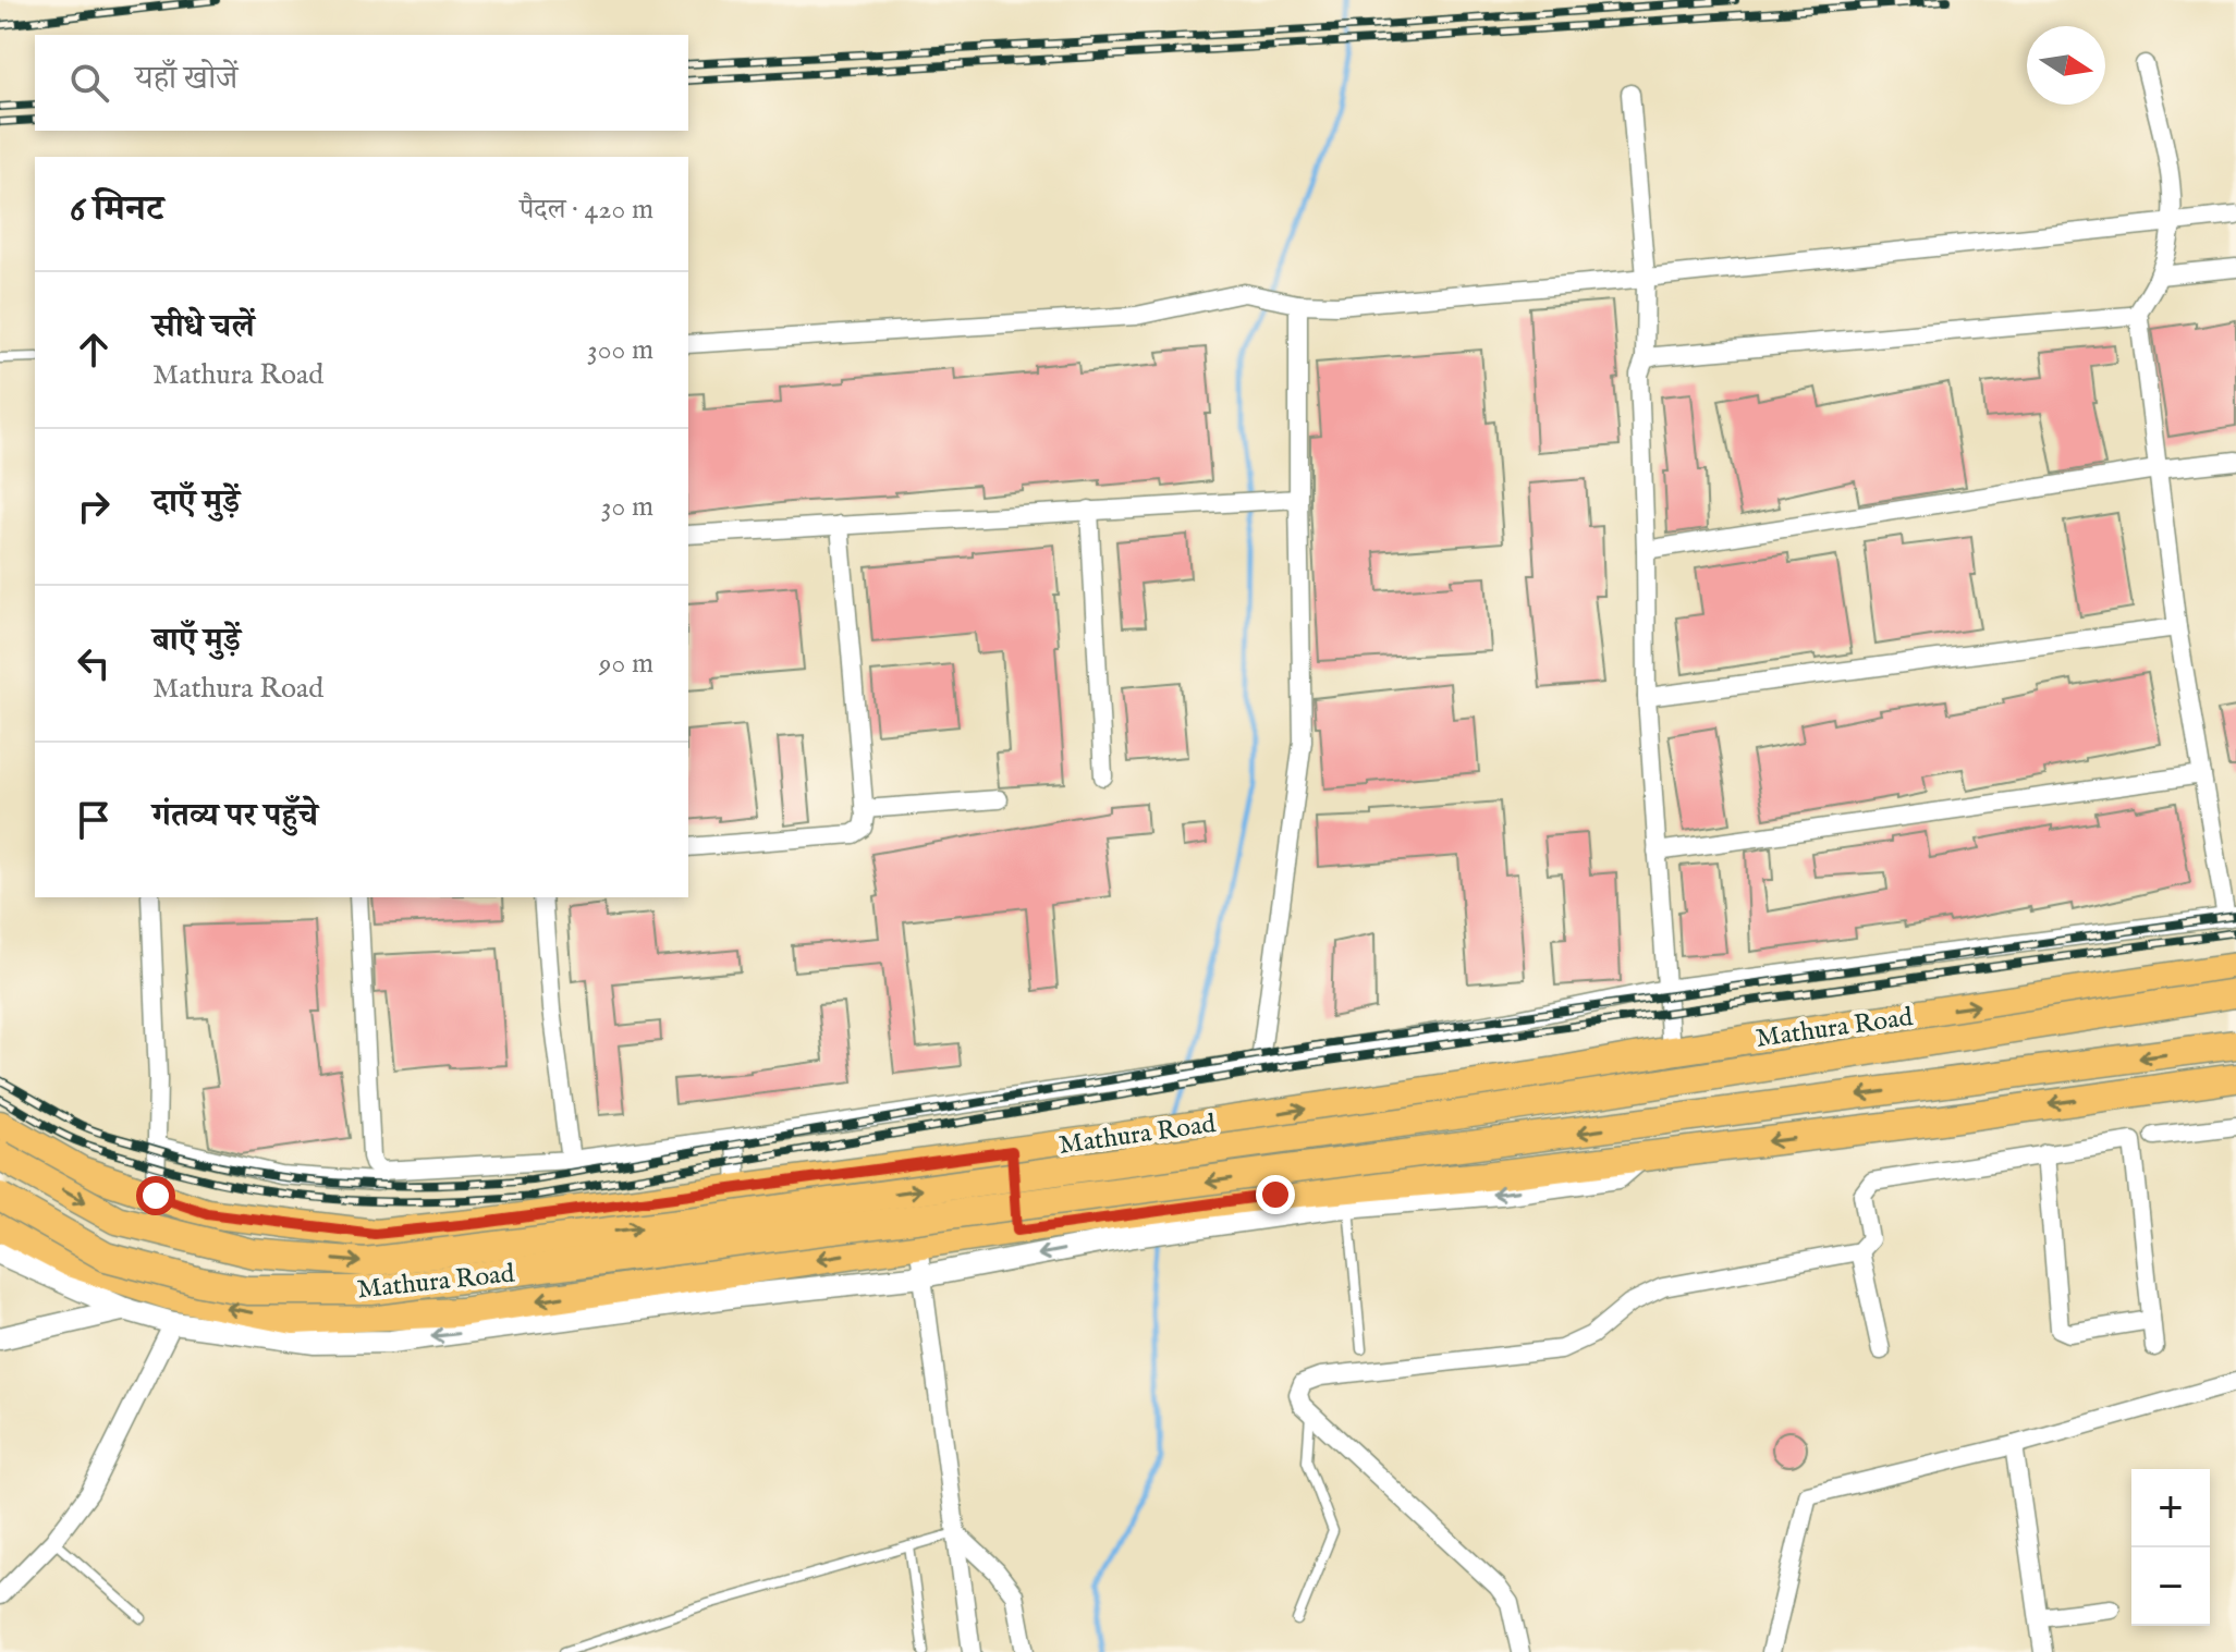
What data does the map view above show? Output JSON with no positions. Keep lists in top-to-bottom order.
{
  "streets": {
    "main road": ["Mathura Road"]
  },
  "north": "right",
  "page": {
    "search": "यहाँ खोजें",
    "heading": ["6 मिनट", "पैदल · 420 m"],
    "list": [
      ["सीधे चलें", "Mathura Road", "300 m"],
      ["दाएँ मुड़ें", "30 m"],
      ["बाएँ मुड़ें", "Mathura Road", "90 m"],
      "गंतव्य पर पहुँचे"
    ],
    "map_buttons": ["+", "−"]
  }
}
